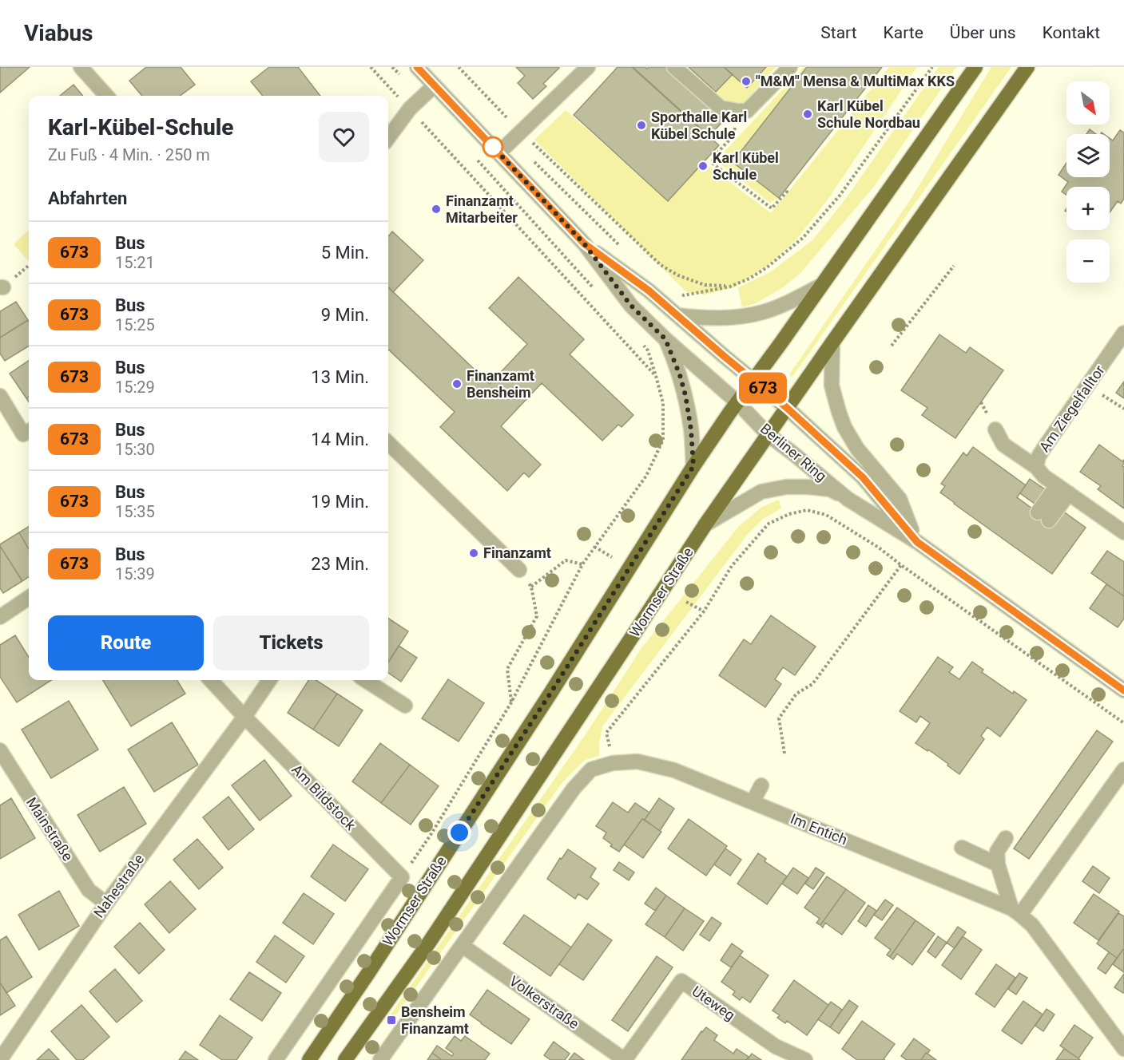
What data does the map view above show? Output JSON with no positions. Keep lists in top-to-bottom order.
{
  "streets": {
    "main road": ["Wormser Straße"],
    "street": [
      "Am Ziegelfalltor",
      "Berliner Ring",
      "Am Bildstock",
      "Mainstraße",
      "Im Entich",
      "Nahestraße",
      "Volkerstraße",
      "Uteweg"
    ]
  },
  "crossings": [
    ["Berliner Ring", "Wormser Straße"],
    ["Wormser Straße", "Am Bildstock"],
    ["Am Bildstock", "Nahestraße"],
    ["Mainstraße", "Nahestraße"],
    ["Im Entich", "Volkerstraße"],
    ["Volkerstraße", "Uteweg"]
  ],
  "places": {
    "other": [
      "\"M&M\" Mensa & MultiMax KKS",
      "Karl Kübel Schule Nordbau",
      "Sporthalle Karl Kübel Schule",
      "Karl Kübel Schule",
      "Finanzamt Mitarbeiter",
      "Finanzamt Bensheim",
      "Finanzamt"
    ],
    "transit": ["Bensheim Finanzamt"]
  },
  "lines": ["bus line 673"],
  "north": "bottom right",
  "page": {
    "header": "Viabus",
    "nav": [
      "Start",
      "Karte",
      "Über uns",
      "Kontakt"
    ],
    "on_map": "673",
    "map_buttons": ["+", "−"],
    "heading": [
      ["Karl-Kübel-Schule", "Zu Fuß · 4 Min. · 250 m"],
      "Abfahrten"
    ],
    "list": [
      {
        "mark": "673",
        "name": "Bus",
        "note": "15:21",
        "value": "5 Min."
      },
      {
        "mark": "673",
        "name": "Bus",
        "note": "15:25",
        "value": "9 Min."
      },
      {
        "mark": "673",
        "name": "Bus",
        "note": "15:29",
        "value": "13 Min."
      },
      {
        "mark": "673",
        "name": "Bus",
        "note": "15:30",
        "value": "14 Min."
      },
      {
        "mark": "673",
        "name": "Bus",
        "note": "15:35",
        "value": "19 Min."
      },
      {
        "mark": "673",
        "name": "Bus",
        "note": "15:39",
        "value": "23 Min."
      }
    ],
    "buttons": ["Route", "Tickets"]
  }
}
